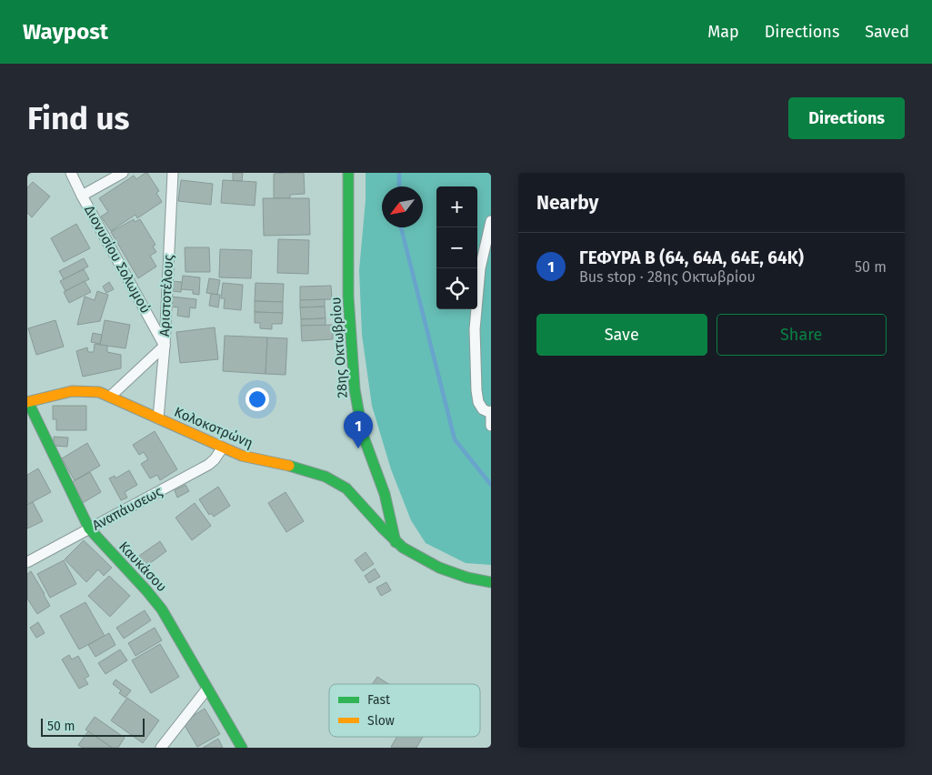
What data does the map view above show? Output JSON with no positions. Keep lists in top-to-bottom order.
{
  "streets": {
    "street": [
      "Διονυσίου Σολωμού",
      "Αριστοτέλους",
      "28ης Οκτωβρίου",
      "Κολοκοτρώνη",
      "Αναπάυσεως",
      "Καυκάσου"
    ]
  },
  "crossings": [
    ["Διονυσίου Σολωμού", "Αριστοτέλους"],
    ["Αριστοτέλους", "Κολοκοτρώνη"],
    ["28ης Οκτωβρίου", "Κολοκοτρώνη"],
    ["Κολοκοτρώνη", "Αναπάυσεως"],
    ["Κολοκοτρώνη", "Καυκάσου"],
    ["Αναπάυσεως", "Καυκάσου"]
  ],
  "legend": ["Fast", "Slow"],
  "scale_bar": "50 m",
  "north": "bottom left",
  "page": {
    "header": "Waypost",
    "nav": ["Map", "Directions", "Saved"],
    "buttons": [
      "Directions",
      ["Save", "Share"]
    ],
    "title": "Find us",
    "heading": "Nearby",
    "map_buttons": ["+", "−"],
    "list": [
      {
        "mark": "1",
        "name": "ΓΕΦΥΡΑ B (64, 64Α, 64Ε, 64Κ)",
        "note": "Bus stop · 28ης Οκτωβρίου",
        "value": "50 m"
      }
    ],
    "pins": "1",
    "scale": "50 m"
  }
}
